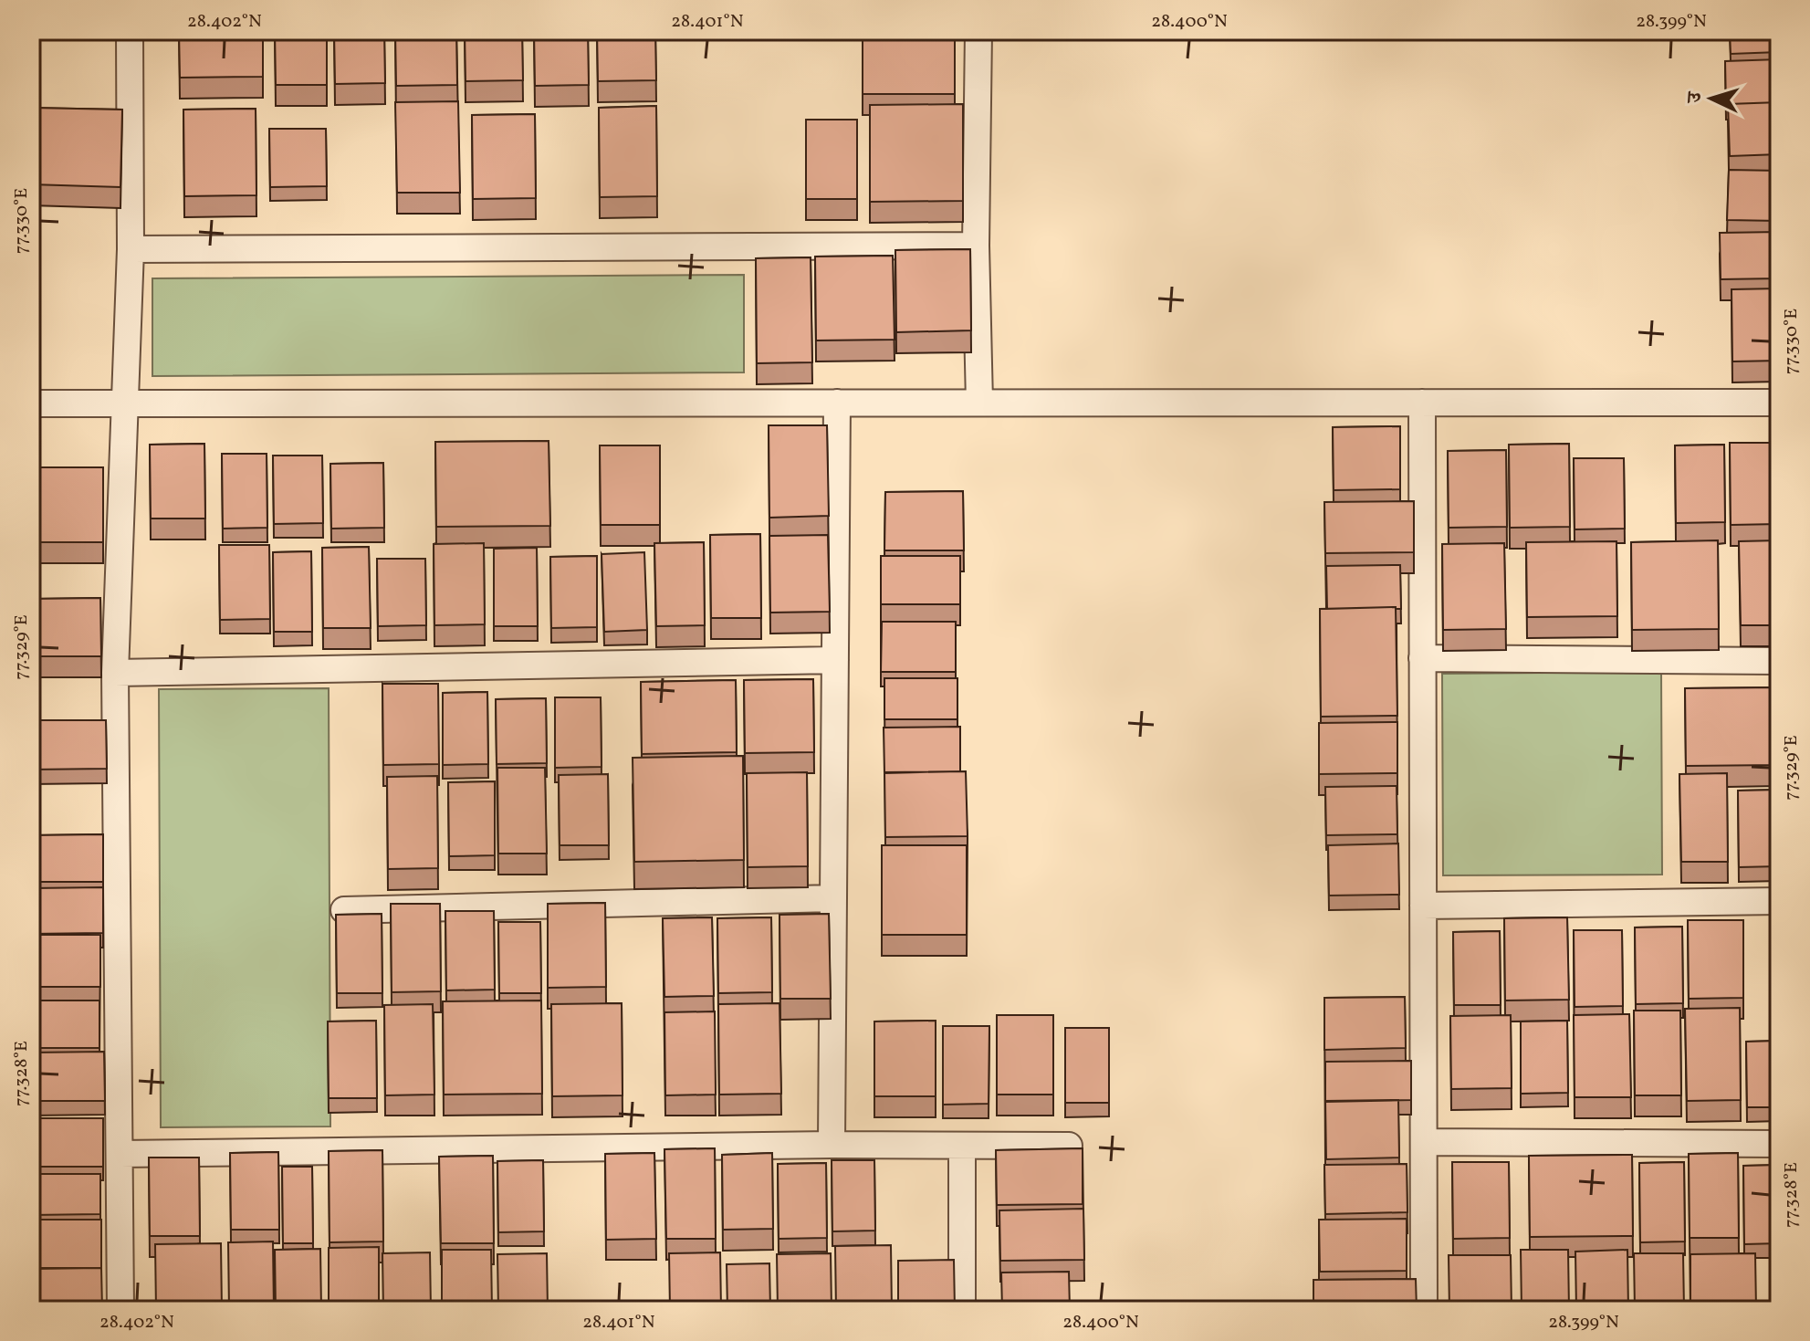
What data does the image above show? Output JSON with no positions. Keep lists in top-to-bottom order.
{
  "north": "left",
  "coordinates": [
    "28.402°N",
    "28.401°N",
    "28.400°N",
    "28.399°N",
    "77.330°E",
    "77.329°E",
    "77.328°E"
  ]
}
